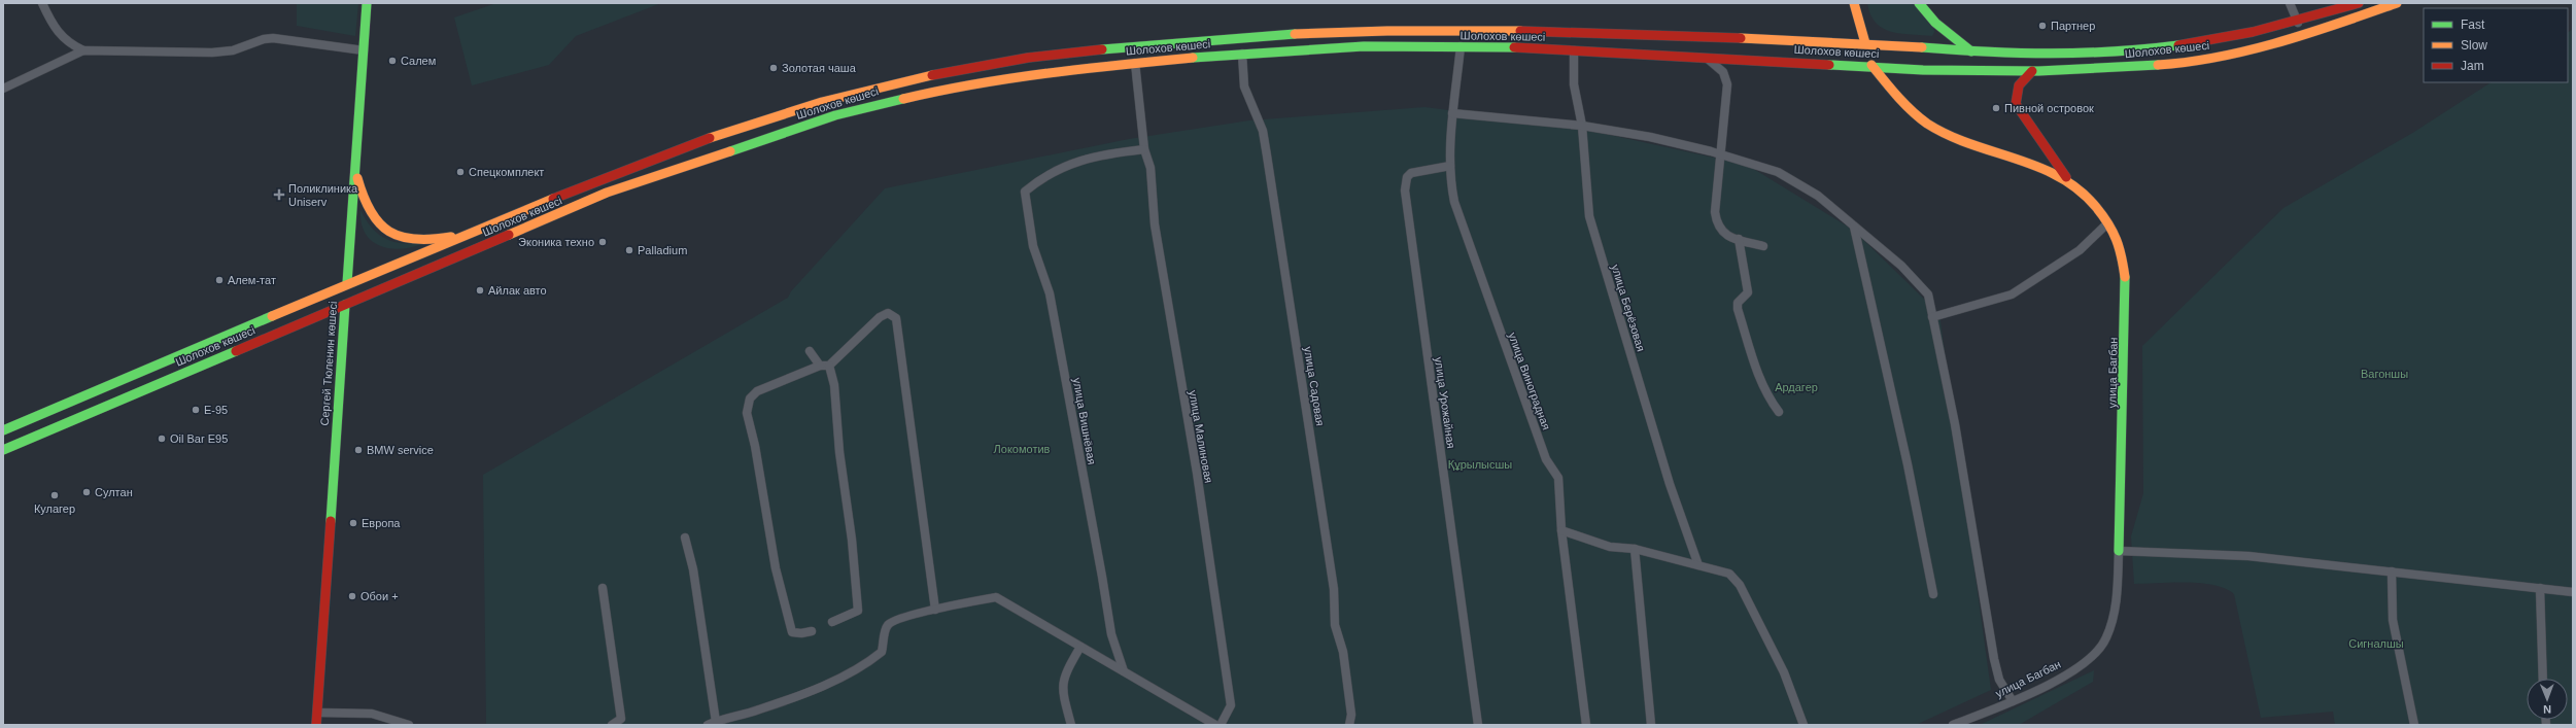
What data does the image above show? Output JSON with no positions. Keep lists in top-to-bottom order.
{
  "streets": {
    "main road": ["Шолохов көшесі", "Сергей Тюленин көшесі", "улица Багбан"],
    "street": [
      "улица Берёзовая",
      "улица Виноградная",
      "улица Садовая",
      "улица Урожайная",
      "улица Вишнёвая",
      "улица Малиновая"
    ]
  },
  "crossings": [
    ["Шолохов көшесі", "улица Берёзовая"],
    ["Шолохов көшесі", "Сергей Тюленин көшесі"],
    ["Шолохов көшесі", "улица Багбан"],
    ["Шолохов көшесі", "улица Виноградная"],
    ["Шолохов көшесі", "улица Садовая"],
    ["Шолохов көшесі", "улица Малиновая"],
    ["улица Виноградная", "улица Урожайная"],
    ["улица Вишнёвая", "улица Малиновая"]
  ],
  "parks": [
    "Вагоншы",
    "Ардагер",
    "Локомотив",
    "Құрылысшы",
    "Сигналшы"
  ],
  "places": {
    "other": [
      "Партнер",
      "Салем",
      "Золотая чаша",
      "Пивной островок",
      "Спецкомплект",
      "Эконика техно",
      "Palladium",
      "Алем-тат",
      "Айлак авто",
      "E-95",
      "Oil Bar E95",
      "BMW service",
      "Султан",
      "Кулагер",
      "Европа",
      "Обои +"
    ],
    "health": ["Поликлиника Uniserv"]
  },
  "legend": ["Fast", "Slow", "Jam"],
  "north": "bottom"
}
